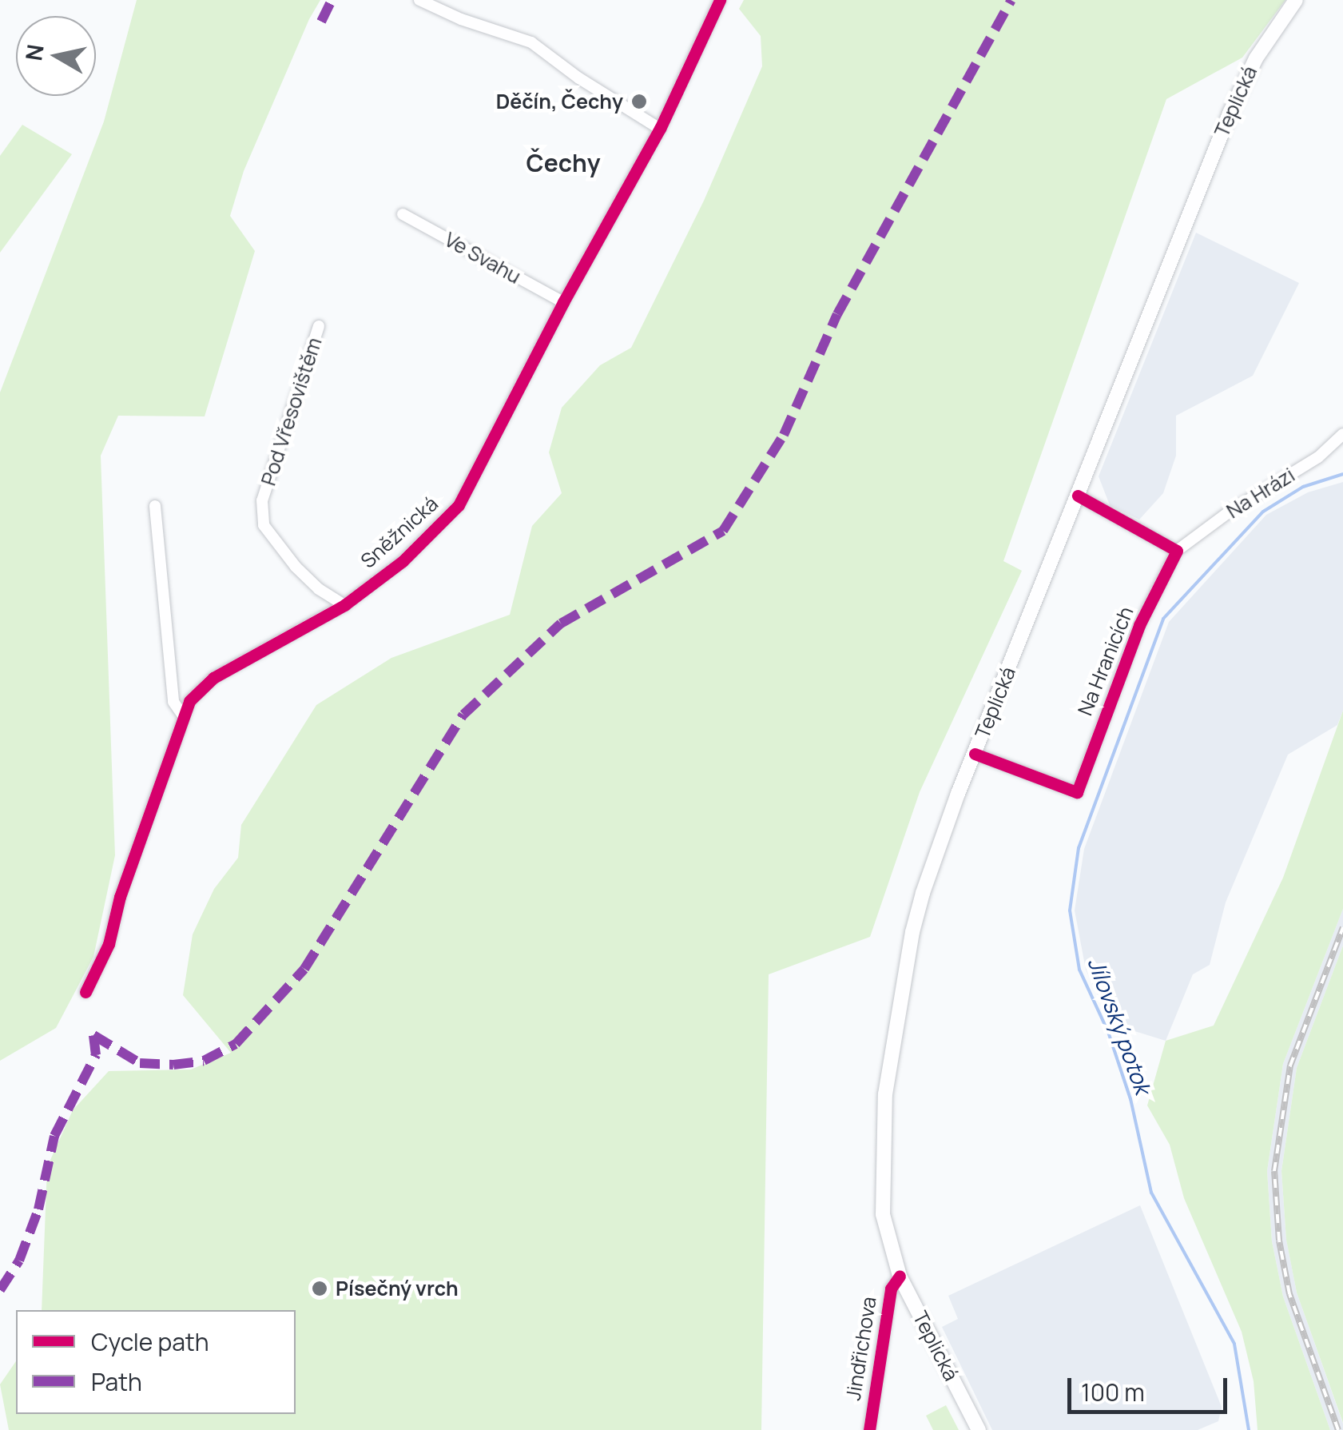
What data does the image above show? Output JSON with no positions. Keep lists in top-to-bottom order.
{
  "streets": {
    "main road": ["Teplická"],
    "street": [
      "Ve Svahu",
      "Pod Vřesovištěm",
      "Na Hrázi",
      "Sněžnická",
      "Na Hranicích",
      "Jindřichova"
    ]
  },
  "crossings": [
    ["Teplická", "Na Hranicích"],
    ["Teplická", "Jindřichova"],
    ["Ve Svahu", "Sněžnická"],
    ["Pod Vřesovištěm", "Sněžnická"],
    ["Na Hrázi", "Na Hranicích"]
  ],
  "districts": ["Čechy"],
  "water": ["Jílovský potok"],
  "places": ["Děčín, Čechy", "Písečný vrch"],
  "legend": ["Cycle path", "Path"],
  "scale_bar": "100 m",
  "north": "left"
}
